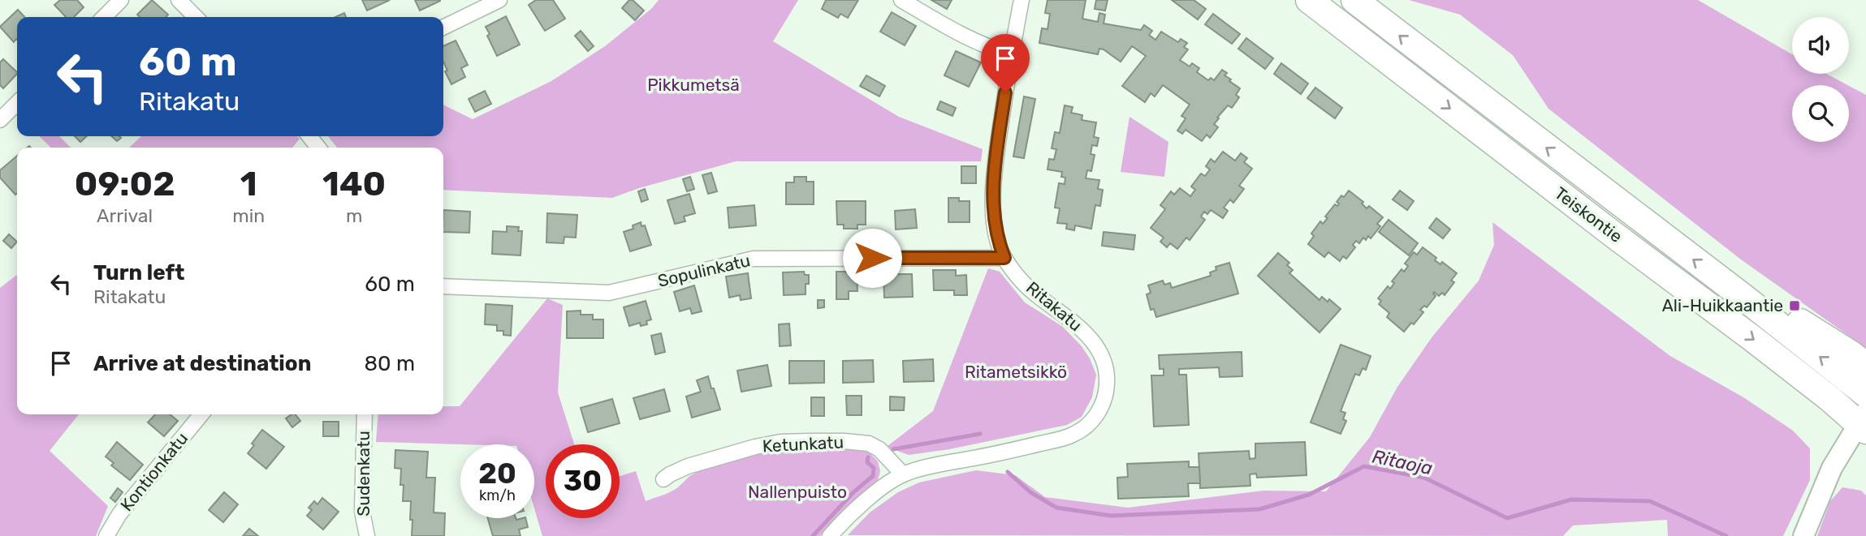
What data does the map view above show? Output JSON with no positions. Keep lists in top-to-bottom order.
{
  "streets": {
    "highway": ["Teiskontie"],
    "street": [
      "Sopulinkatu",
      "Ritakatu",
      "Ketunkatu",
      "Kontionkatu",
      "Sudenkatu"
    ]
  },
  "crossings": [
    ["Sopulinkatu", "Ritakatu"],
    ["Ritakatu", "Ketunkatu"]
  ],
  "water": ["Ritaoja"],
  "parks": ["Pikkumetsä", "Ritametsikkö", "Nallenpuisto"],
  "places": {
    "transit": ["Ali-Huikkaantie"]
  },
  "page": {
    "turn": ["60 m", "Ritakatu"],
    "eta": [
      "09:02",
      "Arrival",
      "1",
      "min",
      "140",
      "m"
    ],
    "list": [
      {
        "name": "Turn left",
        "note": "Ritakatu",
        "value": "60 m"
      },
      {
        "name": "Arrive at destination",
        "value": "80 m"
      }
    ],
    "speed": "20 km/h",
    "limit": "30"
  }
}
